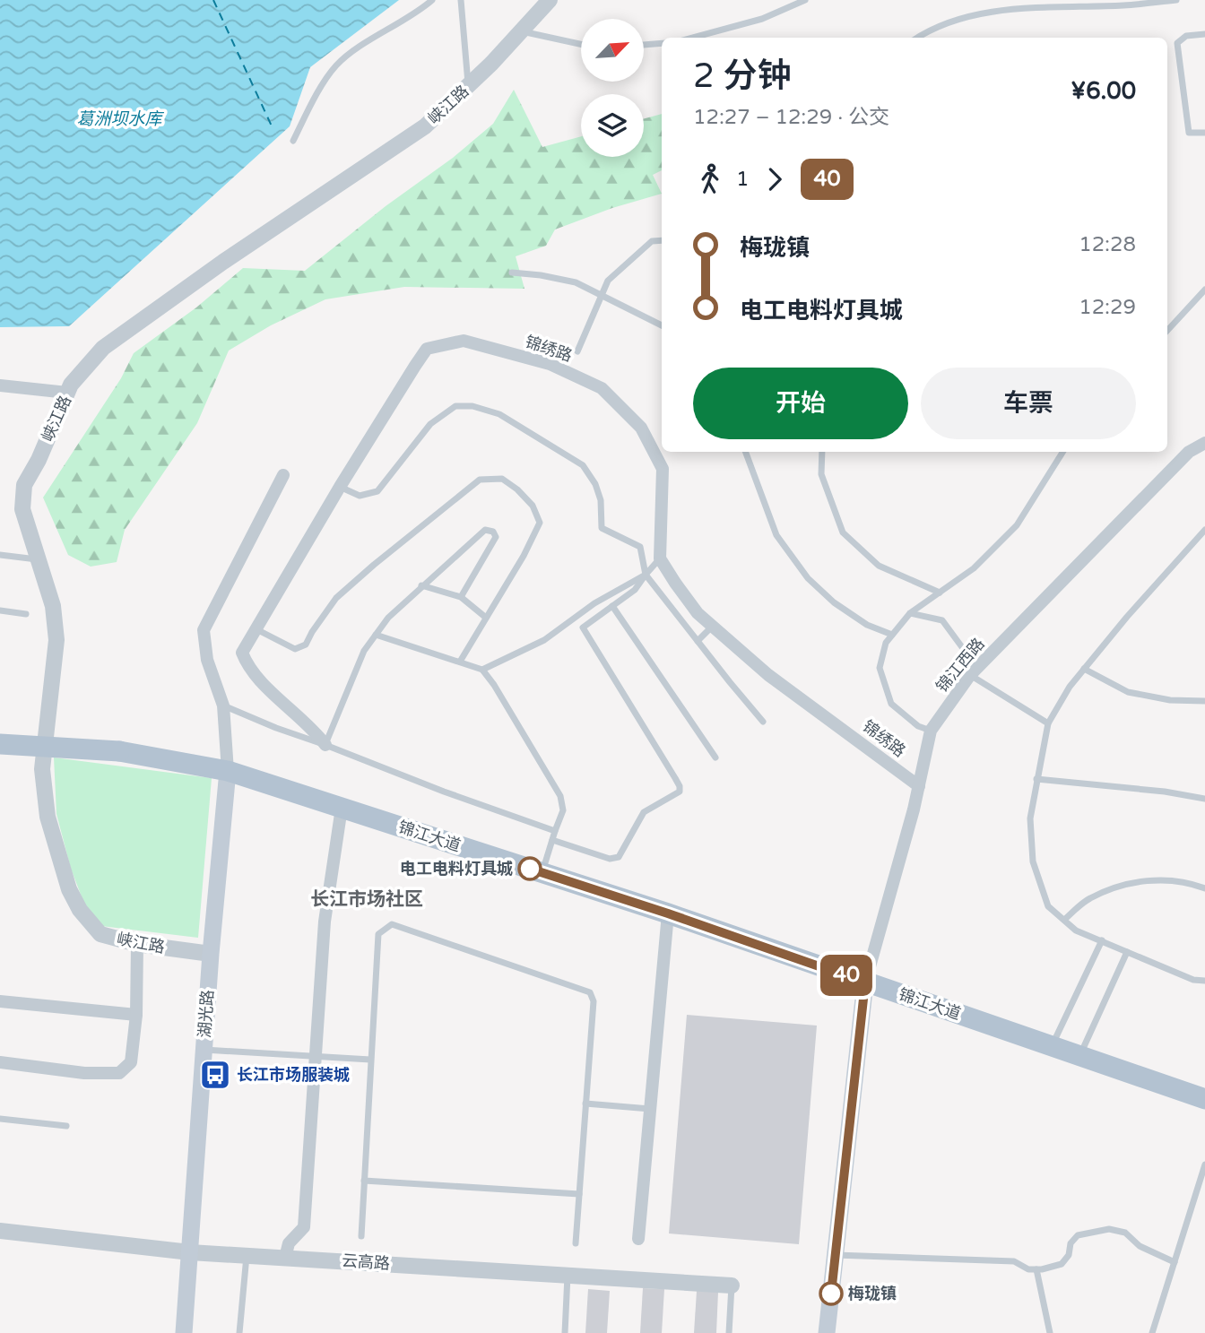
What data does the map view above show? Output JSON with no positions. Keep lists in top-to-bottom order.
{
  "streets": {
    "main road": ["锦江大道", "湖光路"],
    "street": [
      "峡江路",
      "锦绣路",
      "锦江西路",
      "云高路"
    ]
  },
  "crossings": [
    ["峡江路", "湖光路"],
    ["锦绣路", "锦江西路"],
    ["锦江西路", "锦江大道"],
    ["锦江大道", "湖光路"],
    ["湖光路", "云高路"]
  ],
  "districts": ["长江市场社区"],
  "water": ["葛洲坝水库"],
  "places": {
    "other": ["电工电料灯具城", "梅珑镇"],
    "bus stop": ["长江市场服装城"]
  },
  "lines": ["bus line 40"],
  "north": "top right",
  "page": {
    "on_map": "40",
    "heading": ["2 分钟", "12:27 – 12:29 · 公交", "¥6.00"],
    "legs": ["1", "40"],
    "list": [
      {
        "name": "梅珑镇",
        "value": "12:28"
      },
      {
        "name": "电工电料灯具城",
        "value": "12:29"
      }
    ],
    "buttons": ["开始", "车票"]
  }
}
